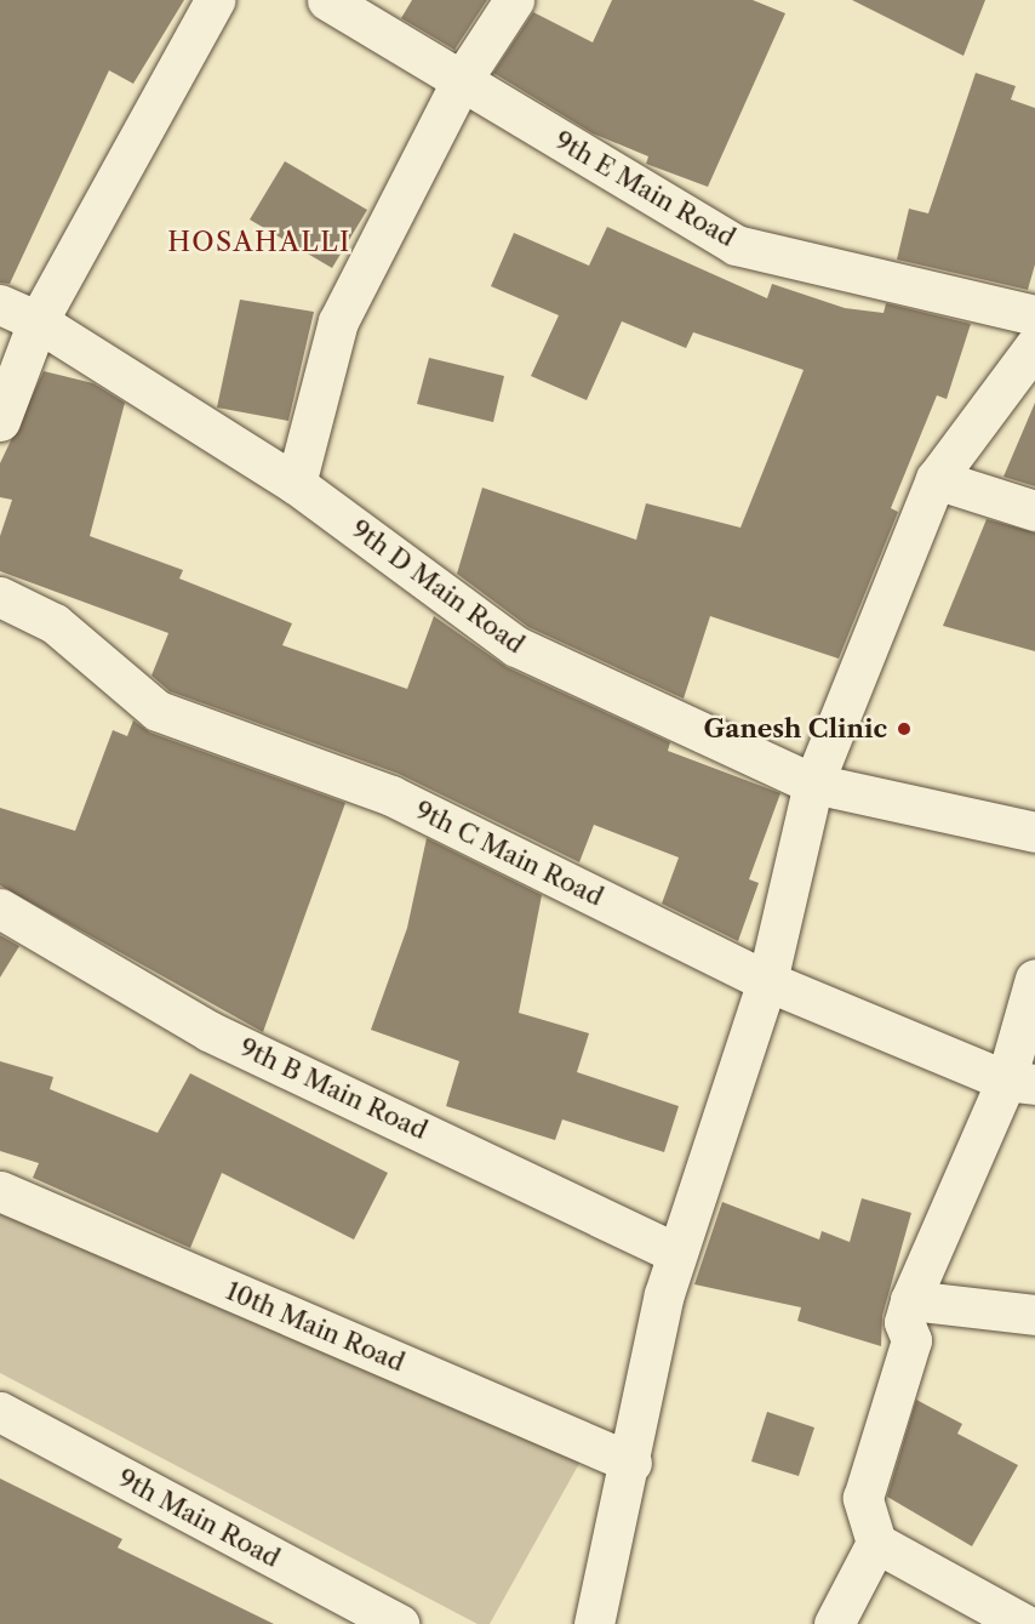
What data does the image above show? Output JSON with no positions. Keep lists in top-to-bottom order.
{
  "streets": {
    "street": [
      "9th E Main Road",
      "9th D Main Road",
      "9th C Main Road",
      "9th B Main Road",
      "10th Main Road",
      "9th Main Road"
    ]
  },
  "districts": ["HOSAHALLI"],
  "places": ["Ganesh Clinic"]
}
